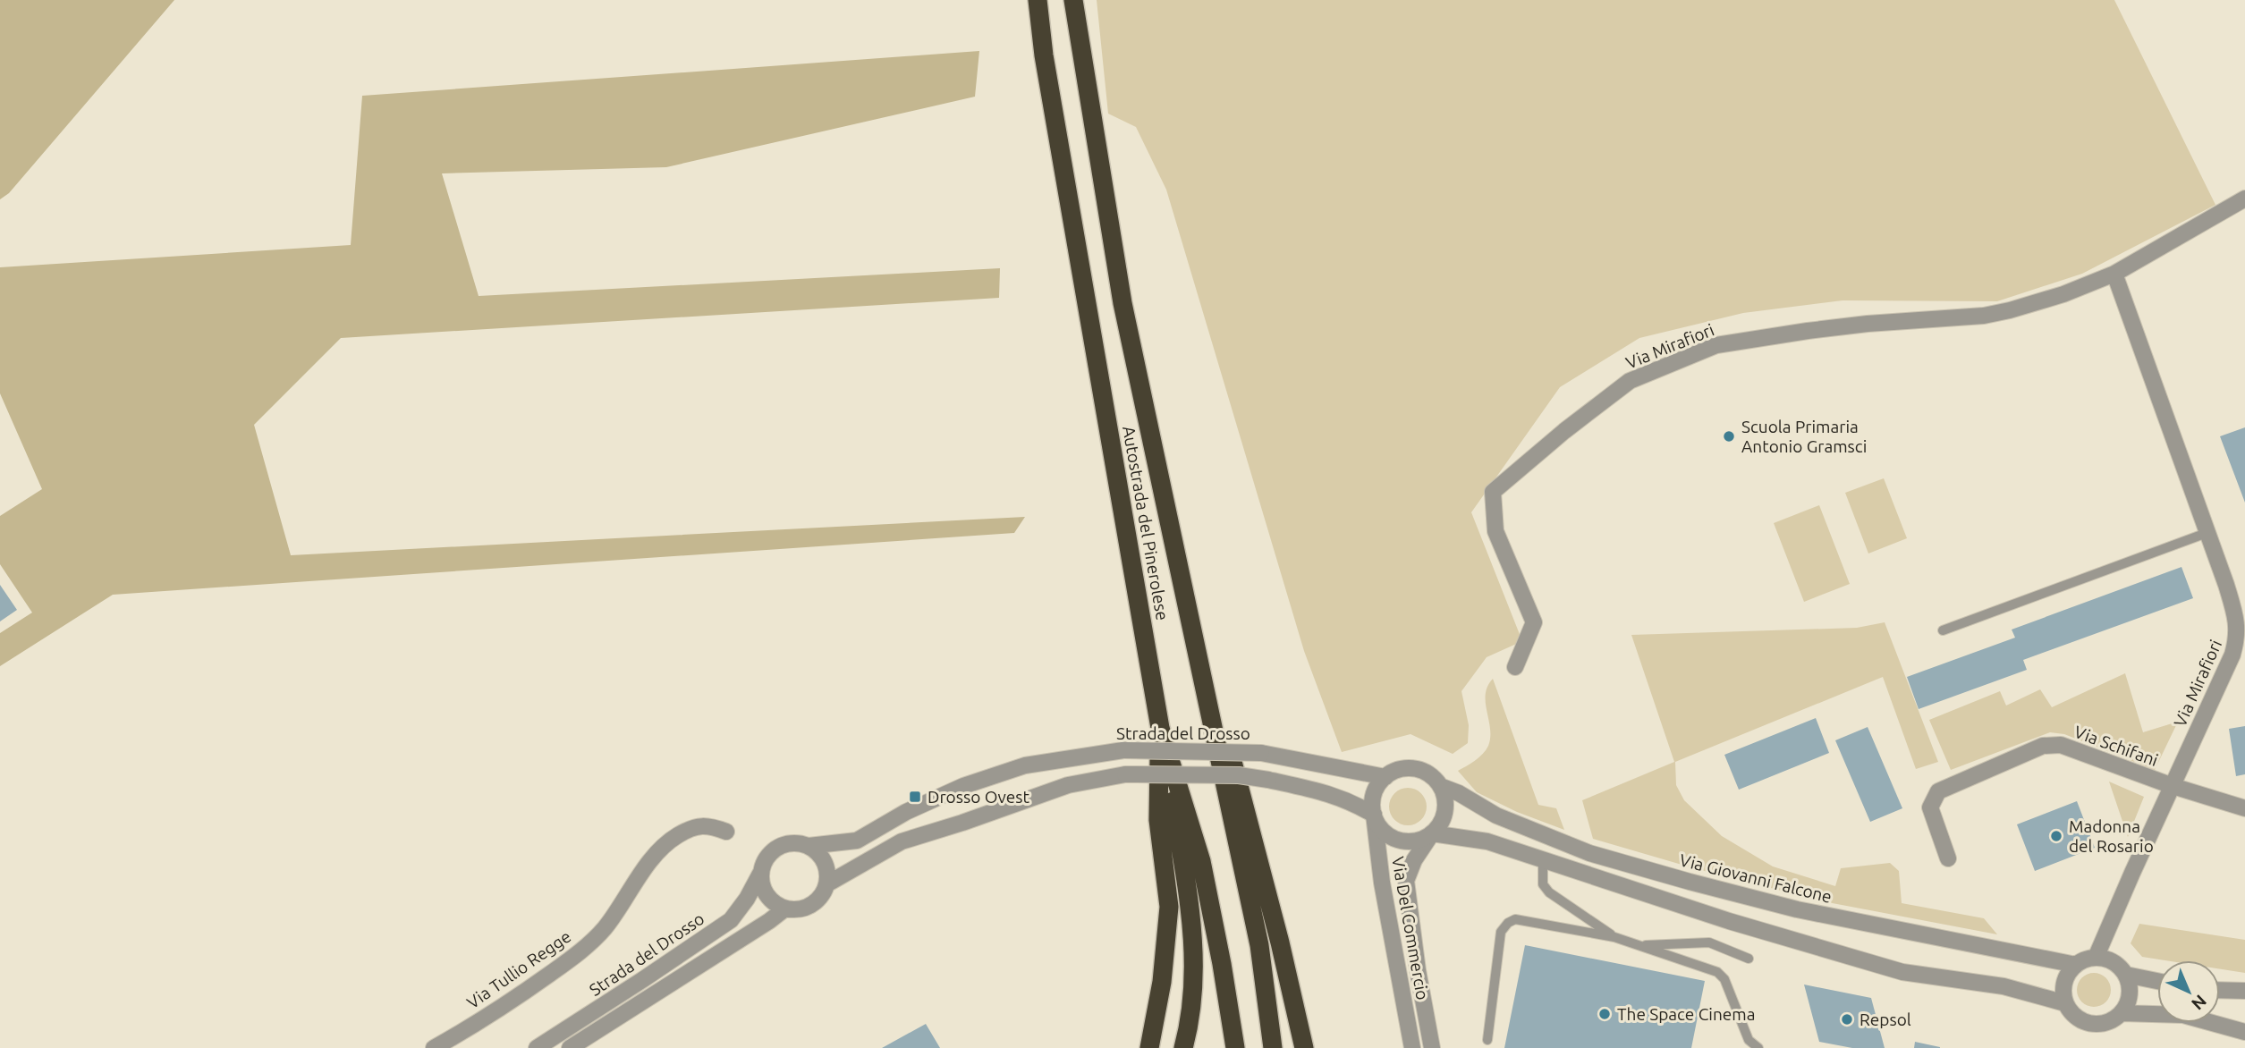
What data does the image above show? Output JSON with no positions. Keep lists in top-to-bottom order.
{
  "streets": {
    "highway": ["Autostrada del Pinerolese"],
    "street": [
      "Via Mirafiori",
      "Strada del Drosso",
      "Via Schifani",
      "Via Giovanni Falcone",
      "Via Del Commercio",
      "Via Tullio Regge"
    ]
  },
  "crossings": [
    ["Via Mirafiori", "Via Schifani"],
    ["Via Mirafiori", "Via Giovanni Falcone"],
    ["Strada del Drosso", "Via Giovanni Falcone"],
    ["Strada del Drosso", "Via Del Commercio"],
    ["Via Giovanni Falcone", "Via Del Commercio"]
  ],
  "places": {
    "other": [
      "Scuola Primaria Antonio Gramsci",
      "Madonna del Rosario",
      "The Space Cinema",
      "Repsol"
    ],
    "transit": ["Drosso Ovest"]
  },
  "north": "bottom right"
}
